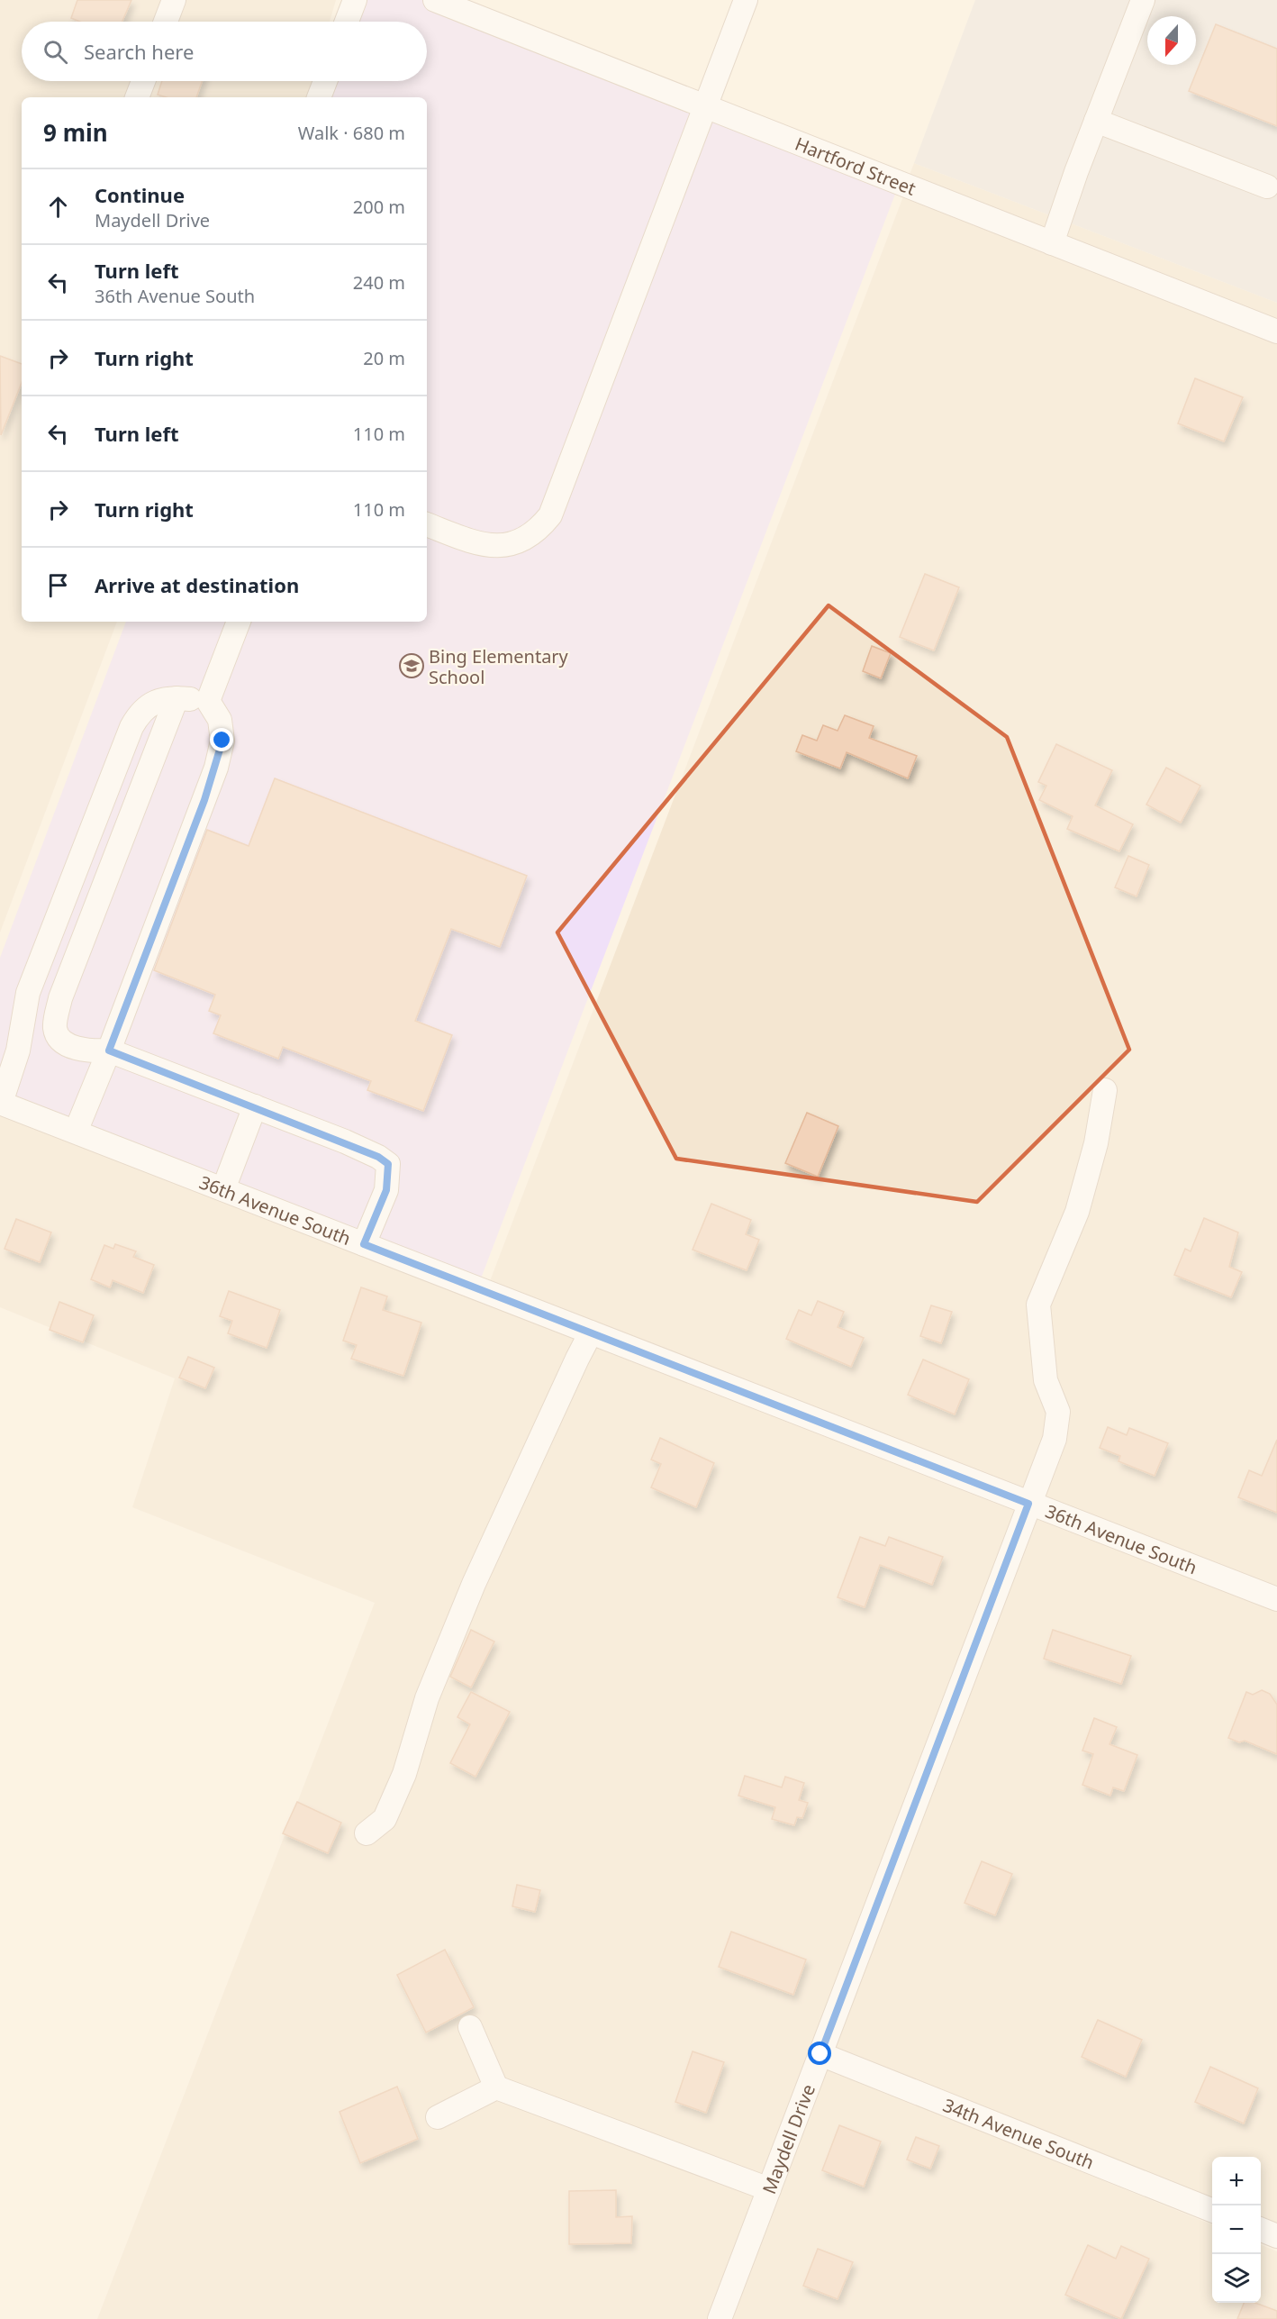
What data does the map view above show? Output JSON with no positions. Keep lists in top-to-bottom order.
{
  "streets": {
    "street": [
      "Hartford Street",
      "36th Avenue South",
      "34th Avenue South",
      "Maydell Drive"
    ]
  },
  "crossings": [
    ["36th Avenue South", "Maydell Drive"],
    ["34th Avenue South", "Maydell Drive"]
  ],
  "places": {
    "school or university": ["Bing Elementary School"]
  },
  "north": "bottom",
  "page": {
    "search": "Search here",
    "heading": ["9 min", "Walk · 680 m"],
    "list": [
      ["Continue", "Maydell Drive", "200 m"],
      ["Turn left", "36th Avenue South", "240 m"],
      ["Turn right", "20 m"],
      ["Turn left", "110 m"],
      ["Turn right", "110 m"],
      "Arrive at destination"
    ],
    "map_buttons": ["+", "−"]
  }
}
